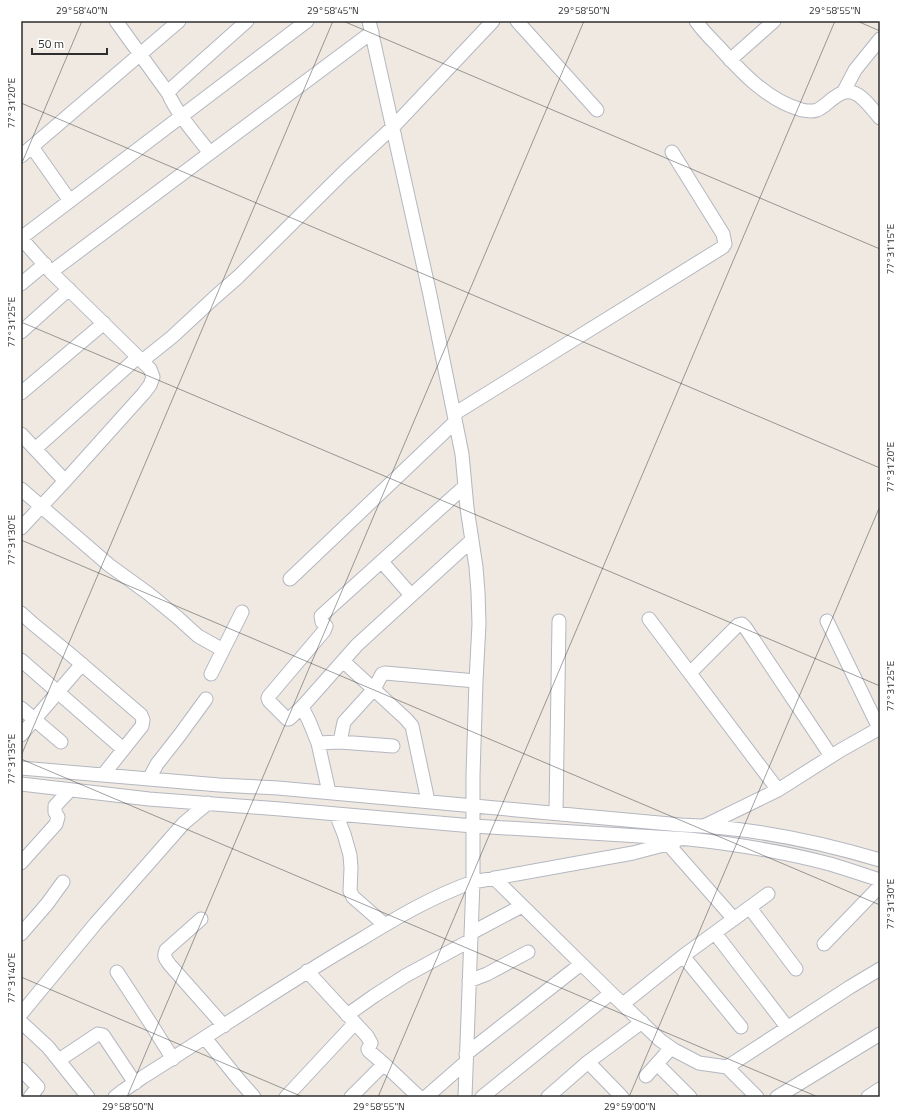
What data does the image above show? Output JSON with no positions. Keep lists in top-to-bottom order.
{
  "scale_bar": "50 m",
  "coordinates": [
    "29°58'40\"N",
    "29°58'45\"N",
    "29°58'50\"N",
    "29°58'55\"N",
    "77°31'20\"E",
    "77°31'15\"E",
    "77°31'25\"E",
    "77°31'30\"E",
    "77°31'35\"E",
    "77°31'40\"E",
    "29°59'00\"N"
  ]
}
